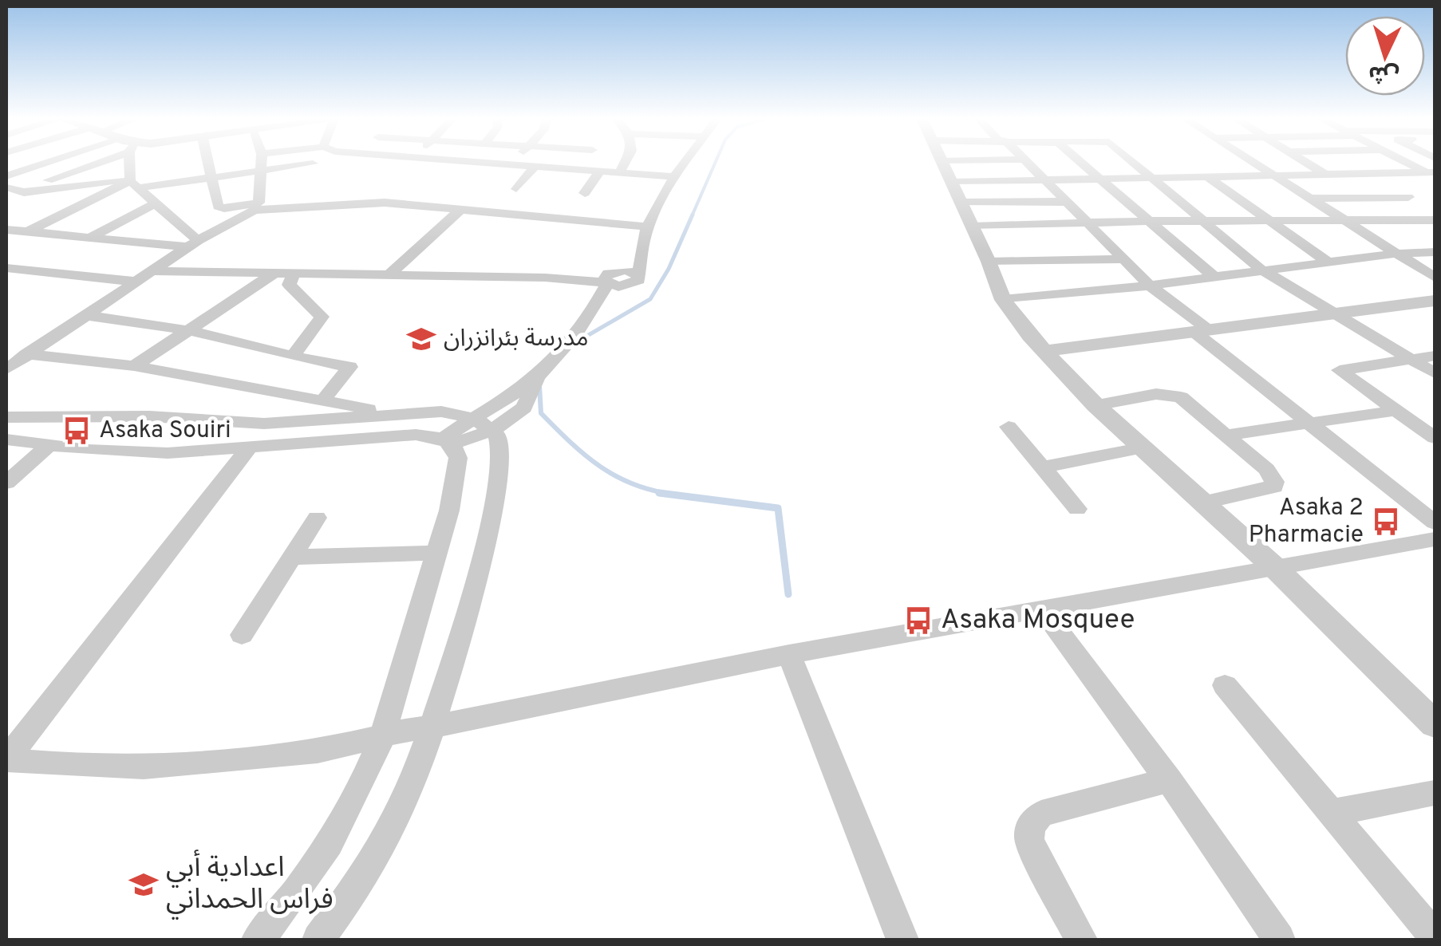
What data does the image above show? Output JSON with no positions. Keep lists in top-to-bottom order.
{
  "places": {
    "school or university": ["مدرسة بئرانزران", "اعدادية أبي فراس الحمداني"],
    "bus stop": ["Asaka Souiri", "Asaka 2 Pharmacie", "Asaka Mosquee"]
  },
  "north": "bottom"
}
